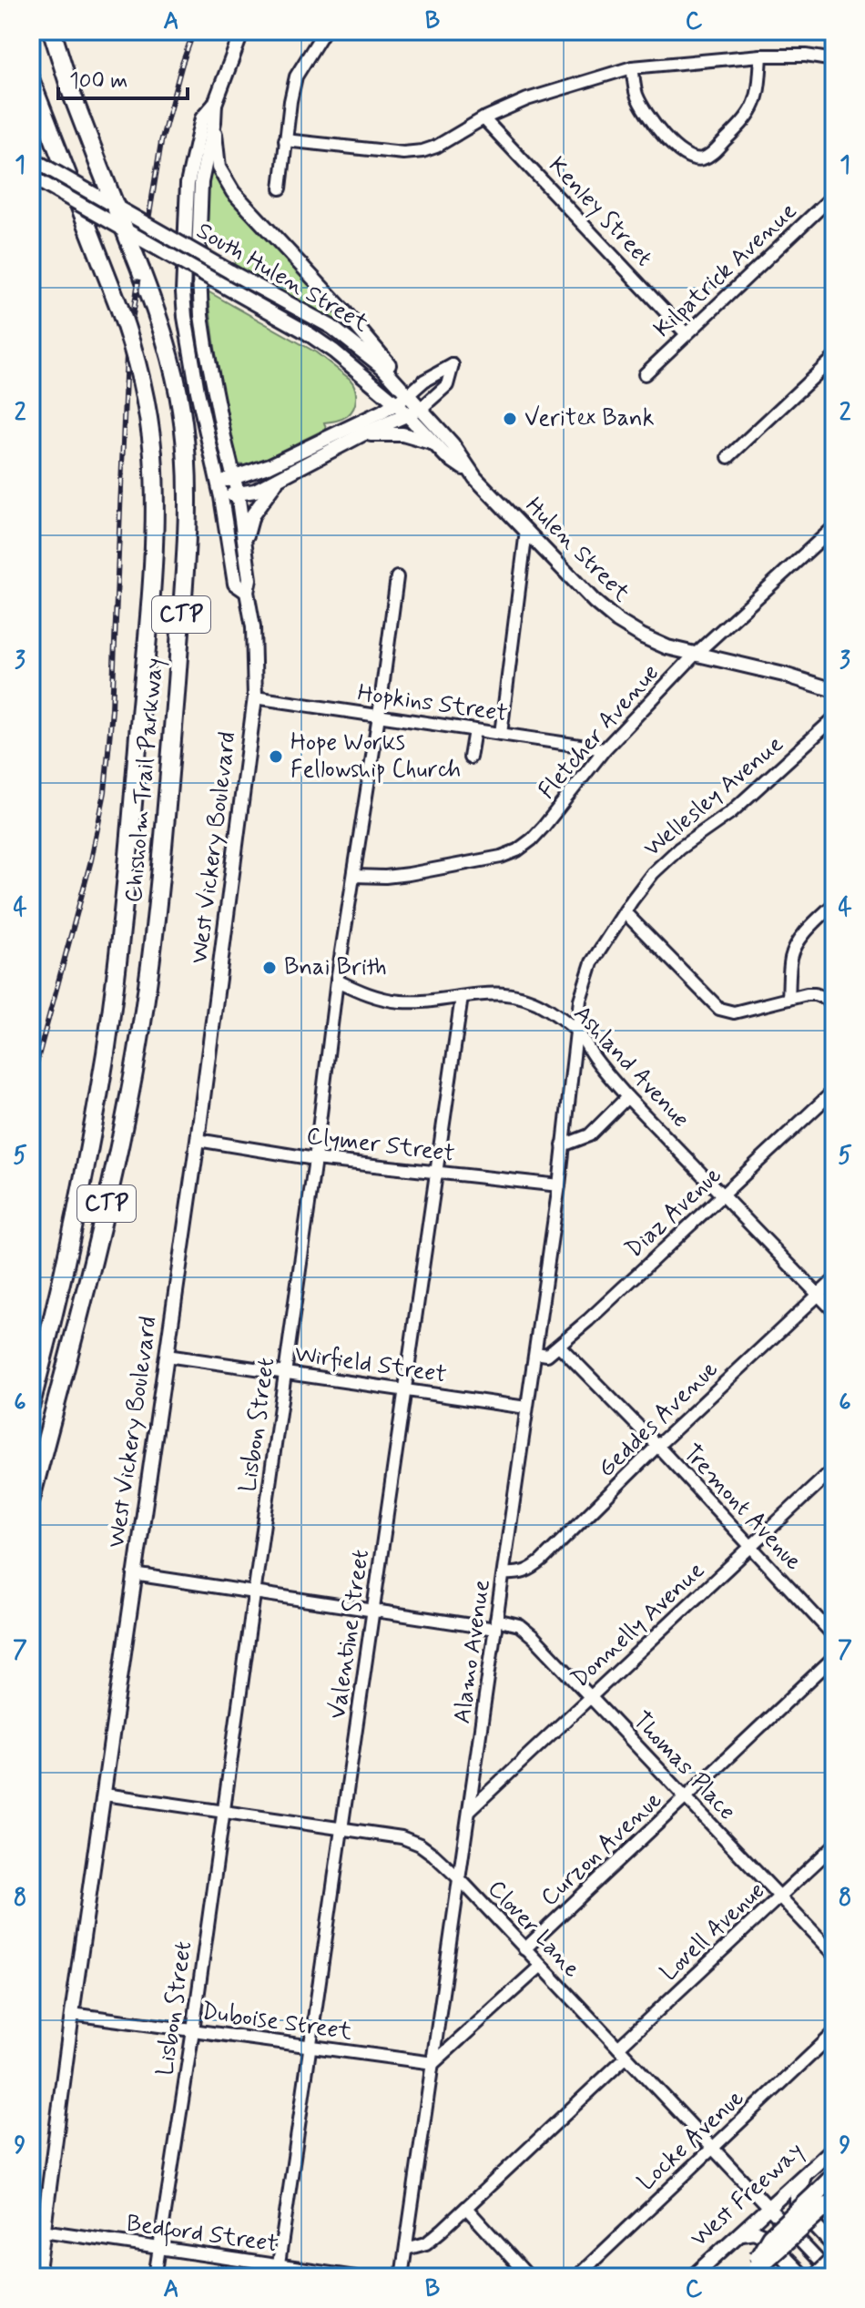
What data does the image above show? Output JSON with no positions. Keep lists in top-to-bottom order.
{
  "streets": {
    "highway": ["CTP", "Chisholm Trail Parkway"],
    "main road": [
      "South Hulen Street",
      "Hulen Street",
      "West Vickery Boulevard",
      "West Freeway"
    ],
    "street": [
      "Kenley Street",
      "Kilpatrick Avenue",
      "Hopkins Street",
      "Fletcher Avenue",
      "Wellesley Avenue",
      "Ashland Avenue",
      "Clymer Street",
      "Diaz Avenue",
      "Wirfield Street",
      "Geddes Avenue",
      "Lisbon Street",
      "Tremont Avenue",
      "Donnelly Avenue",
      "Valentine Street",
      "Alamo Avenue",
      "Thomas Place",
      "Curzon Avenue",
      "Clover Lane",
      "Lovell Avenue",
      "Duboise Street",
      "Locke Avenue",
      "Bedford Street"
    ]
  },
  "crossings": [
    ["Kenley Street", "Kilpatrick Avenue"],
    ["South Hulen Street", "Hulen Street"],
    ["Hulen Street", "Fletcher Avenue"],
    ["Hopkins Street", "Fletcher Avenue"],
    ["Hopkins Street", "West Vickery Boulevard"],
    ["Hopkins Street", "Lisbon Street"],
    ["Fletcher Avenue", "Lisbon Street"],
    ["Wellesley Avenue", "Ashland Avenue"],
    ["Wellesley Avenue", "Alamo Avenue"],
    ["West Vickery Boulevard", "Clymer Street"],
    ["West Vickery Boulevard", "Wirfield Street"],
    ["West Vickery Boulevard", "Thomas Place"],
    ["West Vickery Boulevard", "Clover Lane"],
    ["West Vickery Boulevard", "Duboise Street"],
    ["West Vickery Boulevard", "Bedford Street"],
    ["Ashland Avenue", "Diaz Avenue"],
    ["Ashland Avenue", "Geddes Avenue"],
    ["Ashland Avenue", "Lisbon Street"],
    ["Ashland Avenue", "Valentine Street"],
    ["Ashland Avenue", "Alamo Avenue"],
    ["Clymer Street", "Lisbon Street"],
    ["Clymer Street", "Valentine Street"],
    ["Clymer Street", "Alamo Avenue"],
    ["Diaz Avenue", "Tremont Avenue"],
    ["Diaz Avenue", "Alamo Avenue"],
    ["Wirfield Street", "Lisbon Street"],
    ["Wirfield Street", "Valentine Street"],
    ["Wirfield Street", "Alamo Avenue"],
    ["Geddes Avenue", "Tremont Avenue"],
    ["Geddes Avenue", "Alamo Avenue"],
    ["Lisbon Street", "Thomas Place"],
    ["Lisbon Street", "Clover Lane"],
    ["Lisbon Street", "Duboise Street"],
    ["Lisbon Street", "Bedford Street"],
    ["Tremont Avenue", "Donnelly Avenue"],
    ["Donnelly Avenue", "Alamo Avenue"],
    ["Donnelly Avenue", "Thomas Place"],
    ["Valentine Street", "Thomas Place"],
    ["Valentine Street", "Clover Lane"],
    ["Valentine Street", "Duboise Street"],
    ["Valentine Street", "Bedford Street"],
    ["Alamo Avenue", "Thomas Place"],
    ["Alamo Avenue", "Clover Lane"],
    ["Alamo Avenue", "Lovell Avenue"],
    ["Alamo Avenue", "Duboise Street"],
    ["Thomas Place", "Curzon Avenue"],
    ["Thomas Place", "Lovell Avenue"],
    ["Curzon Avenue", "Clover Lane"],
    ["Clover Lane", "Lovell Avenue"],
    ["Clover Lane", "Locke Avenue"],
    ["Clover Lane", "West Freeway"]
  ],
  "places": ["Veritex Bank", "Hope Works Fellowship Church", "Bnai Brith"],
  "scale_bar": "100 m",
  "grid": {
    "columns": ["A", "B", "C"],
    "rows": [
      "1",
      "2",
      "3",
      "4",
      "5",
      "6",
      "7",
      "8",
      "9"
    ]
  }
}
